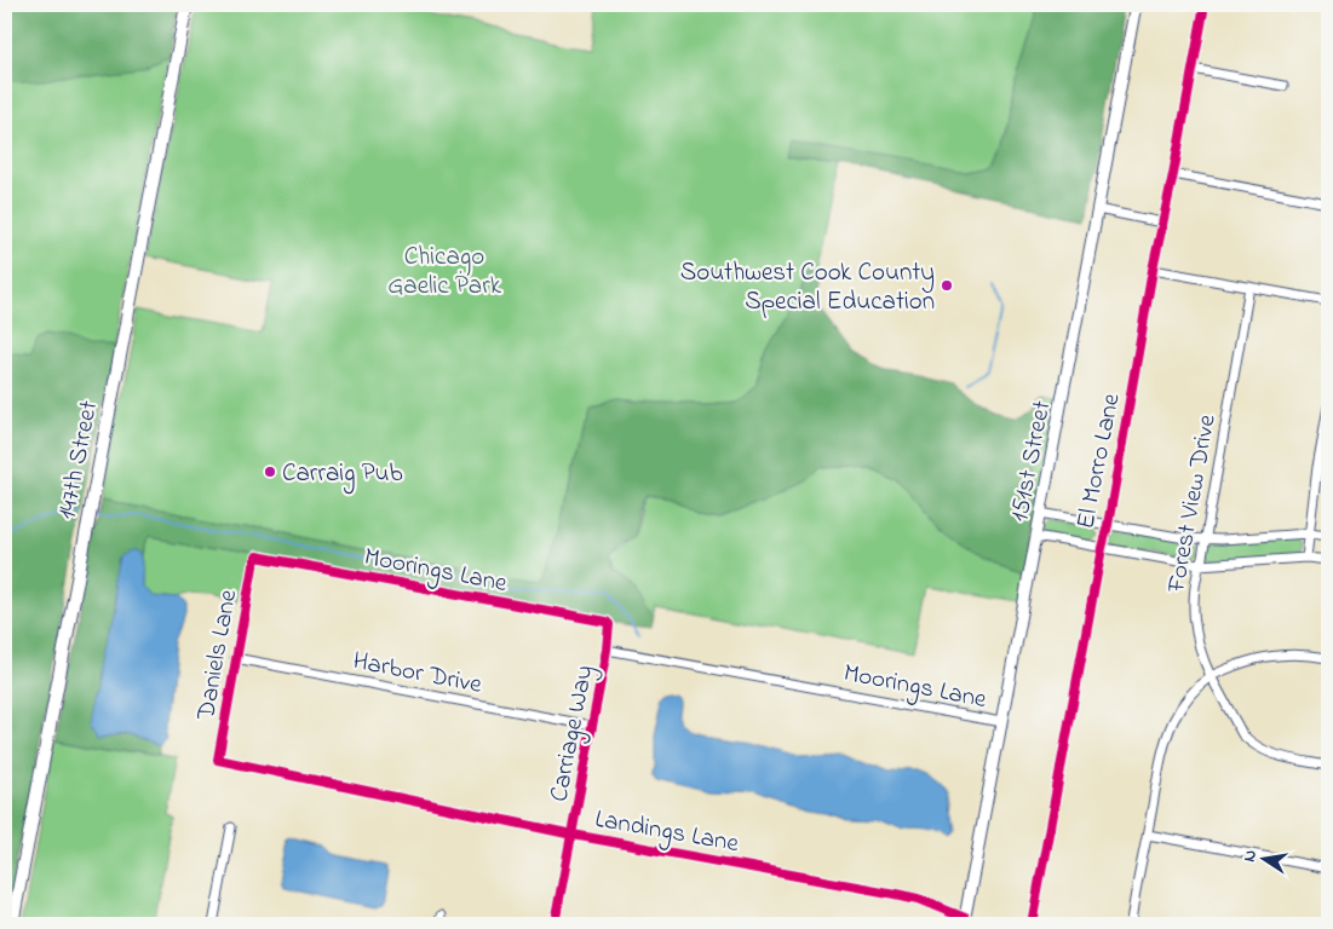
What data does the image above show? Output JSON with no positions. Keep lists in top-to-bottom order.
{
  "streets": {
    "main road": ["147th Street"],
    "street": [
      "151st Street",
      "El Morro Lane",
      "Forest View Drive",
      "Moorings Lane",
      "Daniels Lane",
      "Harbor Drive",
      "Carriage Way",
      "Landings Lane"
    ]
  },
  "crossings": [
    ["151st Street", "Moorings Lane"],
    ["151st Street", "Landings Lane"],
    ["Moorings Lane", "Daniels Lane"],
    ["Moorings Lane", "Carriage Way"],
    ["Daniels Lane", "Harbor Drive"],
    ["Daniels Lane", "Landings Lane"],
    ["Harbor Drive", "Carriage Way"],
    ["Carriage Way", "Landings Lane"]
  ],
  "parks": ["Chicago Gaelic Park"],
  "places": ["Southwest Cook County Special Education", "Carraig Pub"],
  "north": "left"
}
